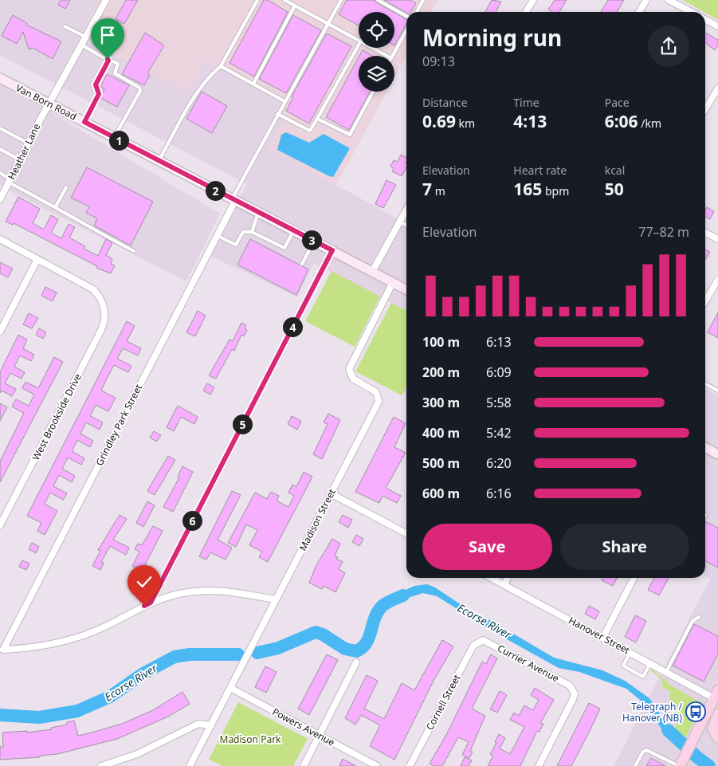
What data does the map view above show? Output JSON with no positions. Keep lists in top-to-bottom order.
{
  "streets": {
    "main road": ["Van Born Road"],
    "street": [
      "Heather Lane",
      "West Brookside Drive",
      "Grindley Park Street",
      "Madison Street",
      "Hanover Street",
      "Currier Avenue",
      "Cornell Street",
      "Powers Avenue"
    ]
  },
  "crossings": [
    ["Van Born Road", "Heather Lane"],
    ["Van Born Road", "Grindley Park Street"],
    ["Van Born Road", "Madison Street"],
    ["Madison Street", "Powers Avenue"],
    ["Currier Avenue", "Cornell Street"]
  ],
  "water": ["Ecorse River"],
  "parks": ["Madison Park"],
  "places": {
    "bus stop": ["Telegraph / Hanover (NB)"]
  },
  "page": {
    "heading": ["Morning run", "09:13"],
    "stats": [
      ["Distance", "0.69 km"],
      ["Time", "4:13"],
      ["Pace", "6:06 /km"],
      ["Elevation", "7 m"],
      ["Heart rate", "165 bpm"],
      ["kcal", "50"]
    ],
    "pins": [
      "1",
      "2",
      "3",
      "4",
      "5",
      "6"
    ],
    "chart": ["Elevation", "77–82 m"],
    "list": [
      {
        "name": "100 m",
        "note": "6:13"
      },
      {
        "name": "200 m",
        "note": "6:09"
      },
      {
        "name": "300 m",
        "note": "5:58"
      },
      {
        "name": "400 m",
        "note": "5:42"
      },
      {
        "name": "500 m",
        "note": "6:20"
      },
      {
        "name": "600 m",
        "note": "6:16"
      }
    ],
    "buttons": ["Save", "Share"]
  }
}
